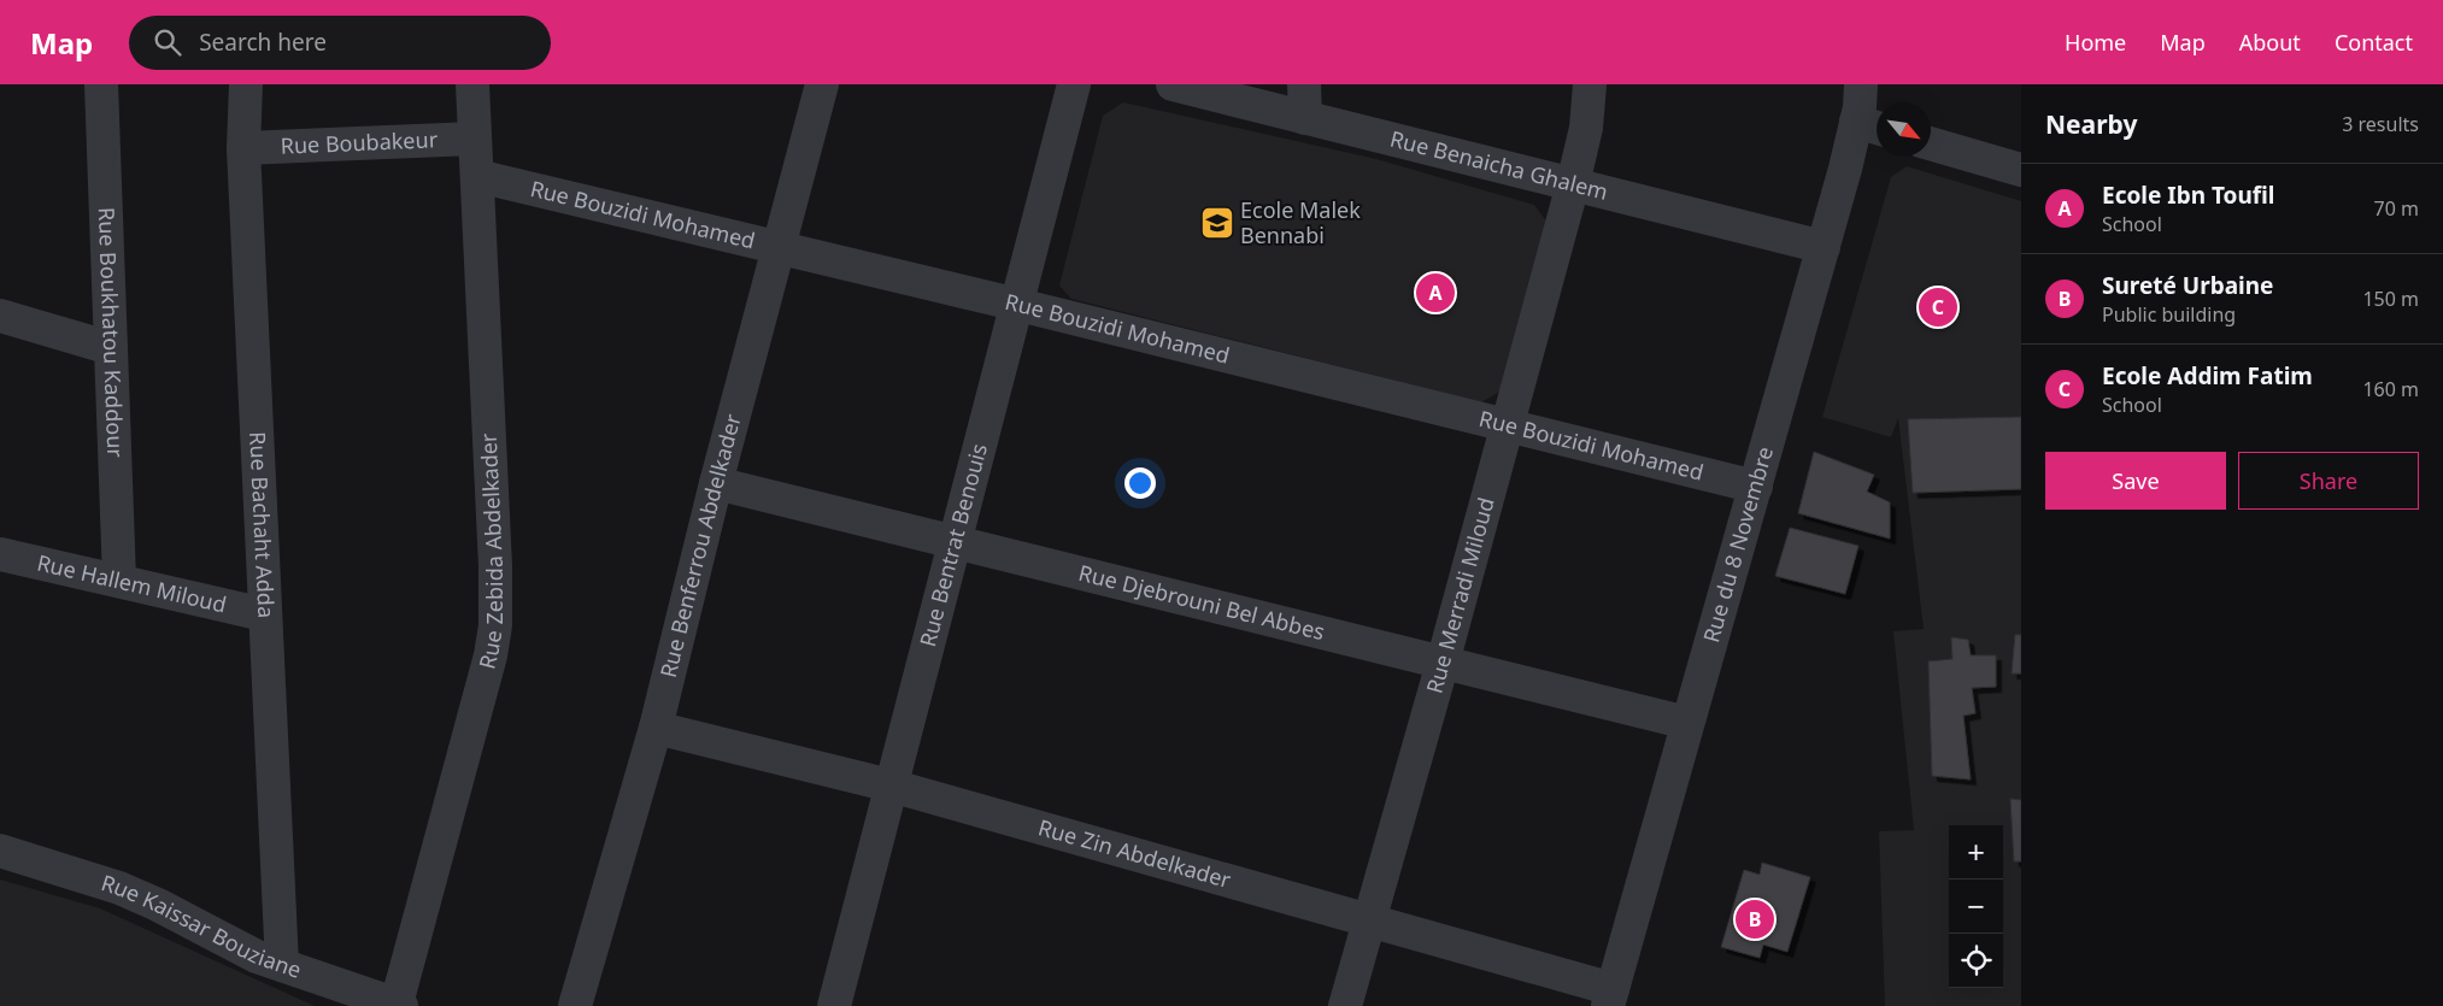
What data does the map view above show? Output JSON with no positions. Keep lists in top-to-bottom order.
{
  "streets": {
    "street": [
      "Rue Boubakeur",
      "Rue Benaicha Ghalem",
      "Rue Bouzidi Mohamed",
      "Rue Boukhatou Kaddour",
      "Rue Bachaht Adda",
      "Rue Benferrou Abdelkader",
      "Rue Bentrat Benouis",
      "Rue du 8 Novembre",
      "Rue Zebida Abdelkader",
      "Rue Hallem Miloud",
      "Rue Merradi Miloud",
      "Rue Djebrouni Bel Abbes",
      "Rue Zin Abdelkader",
      "Rue Kaissar Bouziane"
    ]
  },
  "crossings": [
    ["Rue Boubakeur", "Rue Bachaht Adda"],
    ["Rue Boubakeur", "Rue Zebida Abdelkader"],
    ["Rue Benaicha Ghalem", "Rue du 8 Novembre"],
    ["Rue Benaicha Ghalem", "Rue Merradi Miloud"],
    ["Rue Bouzidi Mohamed", "Rue Benferrou Abdelkader"],
    ["Rue Bouzidi Mohamed", "Rue Bentrat Benouis"],
    ["Rue Bouzidi Mohamed", "Rue du 8 Novembre"],
    ["Rue Bouzidi Mohamed", "Rue Zebida Abdelkader"],
    ["Rue Bouzidi Mohamed", "Rue Merradi Miloud"],
    ["Rue Boukhatou Kaddour", "Rue Hallem Miloud"],
    ["Rue Bachaht Adda", "Rue Hallem Miloud"],
    ["Rue Bachaht Adda", "Rue Kaissar Bouziane"],
    ["Rue Benferrou Abdelkader", "Rue Djebrouni Bel Abbes"],
    ["Rue Benferrou Abdelkader", "Rue Zin Abdelkader"],
    ["Rue Bentrat Benouis", "Rue Djebrouni Bel Abbes"],
    ["Rue Bentrat Benouis", "Rue Zin Abdelkader"],
    ["Rue du 8 Novembre", "Rue Djebrouni Bel Abbes"],
    ["Rue du 8 Novembre", "Rue Zin Abdelkader"],
    ["Rue Zebida Abdelkader", "Rue Kaissar Bouziane"],
    ["Rue Merradi Miloud", "Rue Djebrouni Bel Abbes"],
    ["Rue Merradi Miloud", "Rue Zin Abdelkader"]
  ],
  "places": {
    "school or university": ["Ecole Malek Bennabi"]
  },
  "north": "bottom right",
  "page": {
    "header": "Map",
    "search": "Search here",
    "nav": [
      "Home",
      "Map",
      "About",
      "Contact"
    ],
    "heading": ["Nearby", "3 results"],
    "list": [
      {
        "mark": "A",
        "name": "Ecole Ibn Toufil",
        "note": "School",
        "value": "70 m"
      },
      {
        "mark": "B",
        "name": "Sureté Urbaine",
        "note": "Public building",
        "value": "150 m"
      },
      {
        "mark": "C",
        "name": "Ecole Addim Fatim",
        "note": "School",
        "value": "160 m"
      }
    ],
    "pins": ["A", "C", "B"],
    "buttons": ["Save", "Share"],
    "map_buttons": ["+", "−"]
  }
}
